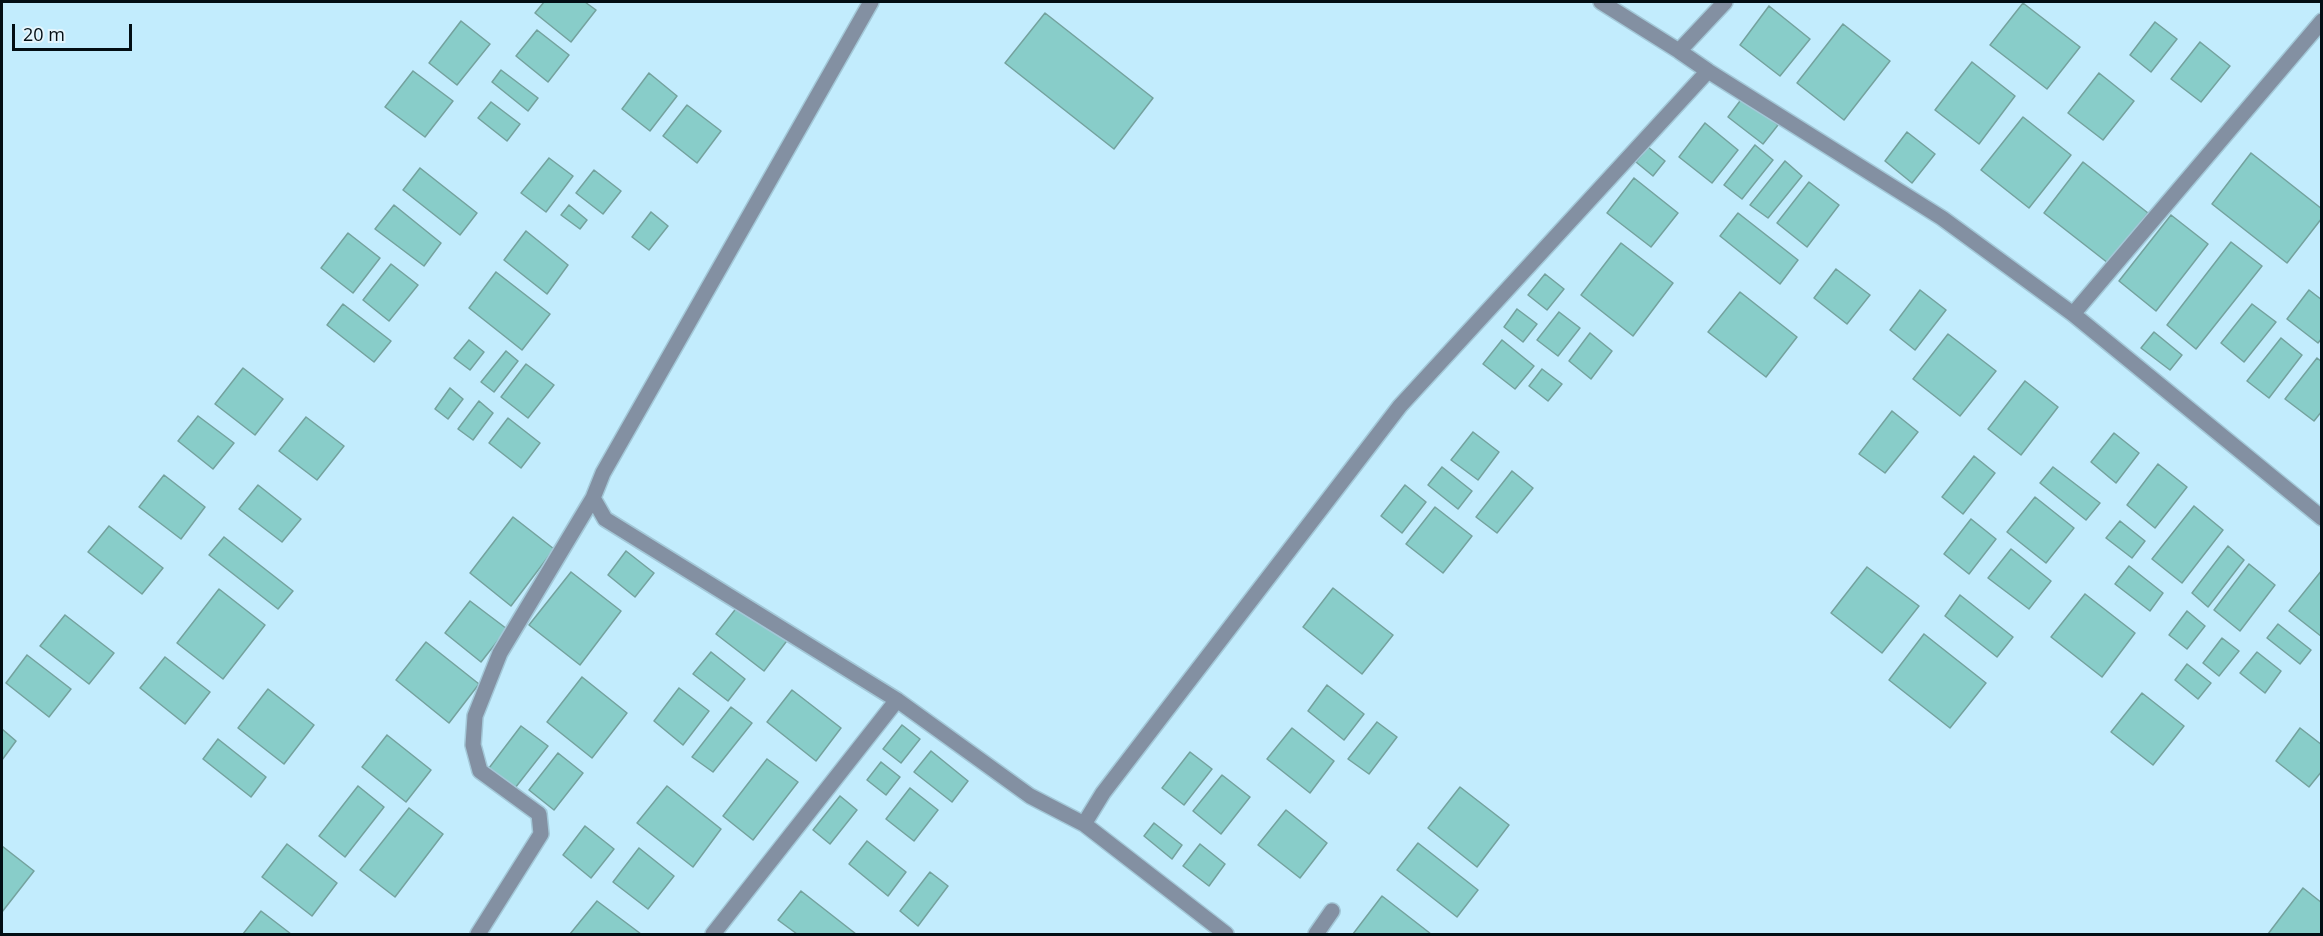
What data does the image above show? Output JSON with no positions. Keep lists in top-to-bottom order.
{
  "scale_bar": "20 m"
}
